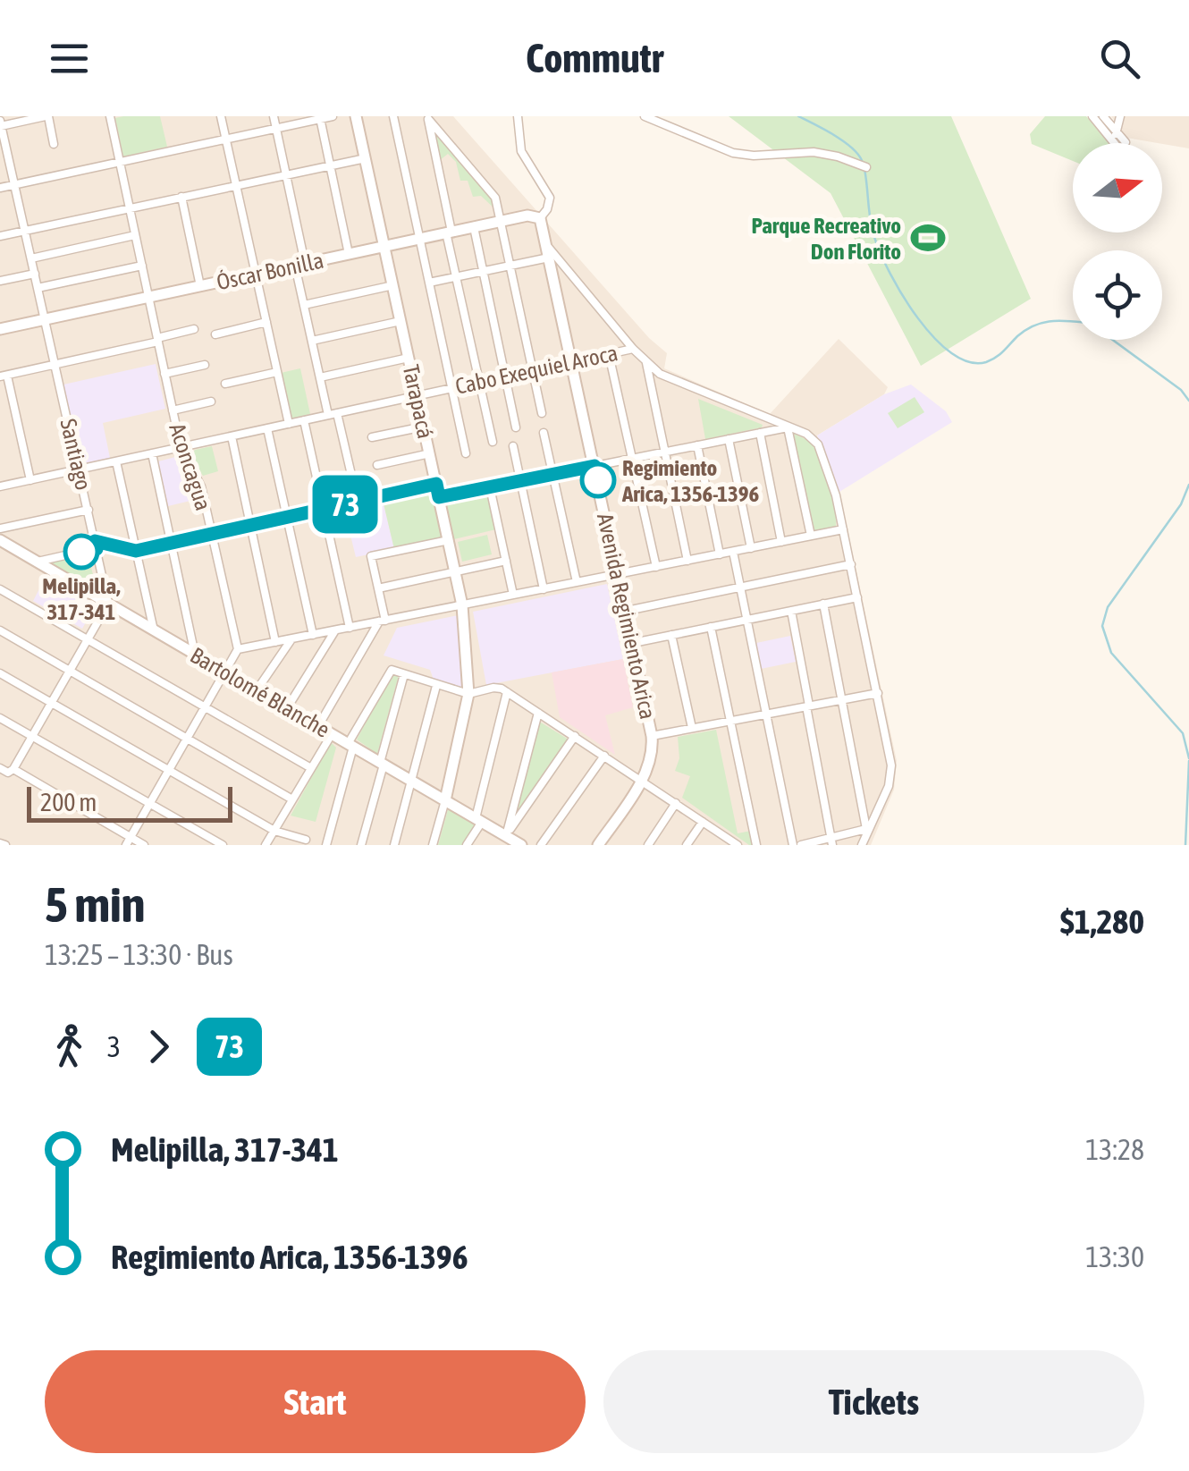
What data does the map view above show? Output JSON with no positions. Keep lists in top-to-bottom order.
{
  "streets": {
    "street": [
      "Óscar Bonilla",
      "Cabo Exequiel Aroca",
      "Tarapacá",
      "Santiago",
      "Aconcagua",
      "Avenida Regimiento Arica",
      "Bartolomé Blanche"
    ]
  },
  "crossings": [
    ["Óscar Bonilla", "Tarapacá"],
    ["Óscar Bonilla", "Santiago"],
    ["Óscar Bonilla", "Aconcagua"],
    ["Óscar Bonilla", "Avenida Regimiento Arica"],
    ["Cabo Exequiel Aroca", "Tarapacá"],
    ["Cabo Exequiel Aroca", "Santiago"],
    ["Cabo Exequiel Aroca", "Aconcagua"],
    ["Cabo Exequiel Aroca", "Avenida Regimiento Arica"],
    ["Tarapacá", "Bartolomé Blanche"],
    ["Santiago", "Bartolomé Blanche"]
  ],
  "places": {
    "sports": ["Parque Recreativo Don Florito"],
    "other": ["Regimiento Arica, 1356-1396", "Melipilla, 317-341"]
  },
  "lines": ["bus line 73"],
  "scale_bar": "200 m",
  "north": "right",
  "page": {
    "header": "Commutr",
    "on_map": "73",
    "scale": "200 m",
    "heading": ["5 min", "13:25 – 13:30 · Bus", "$1,280"],
    "legs": ["3", "73"],
    "list": [
      {
        "name": "Melipilla, 317-341",
        "value": "13:28"
      },
      {
        "name": "Regimiento Arica, 1356-1396",
        "value": "13:30"
      }
    ],
    "buttons": ["Start", "Tickets"]
  }
}
